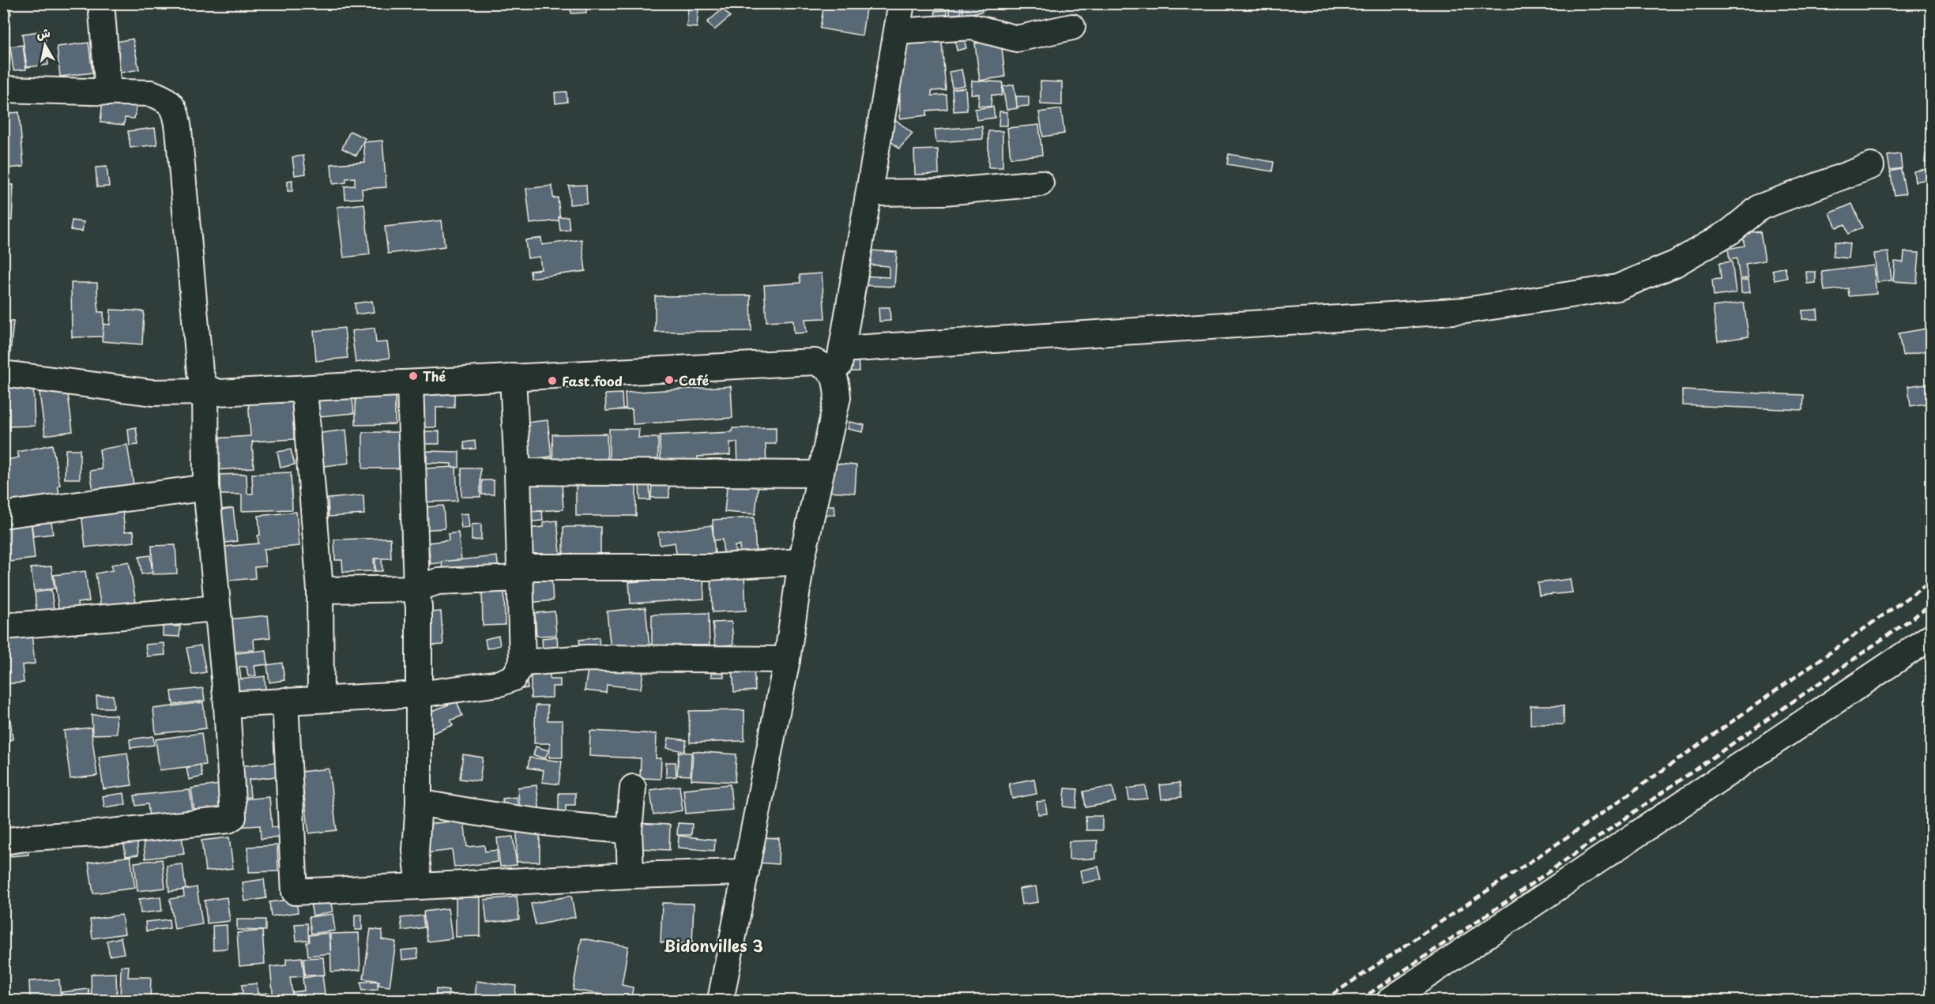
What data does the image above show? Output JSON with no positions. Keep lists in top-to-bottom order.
{
  "districts": ["Bidonvilles 3"],
  "places": ["Thé", "Café", "Fast food"],
  "north": "top"
}
